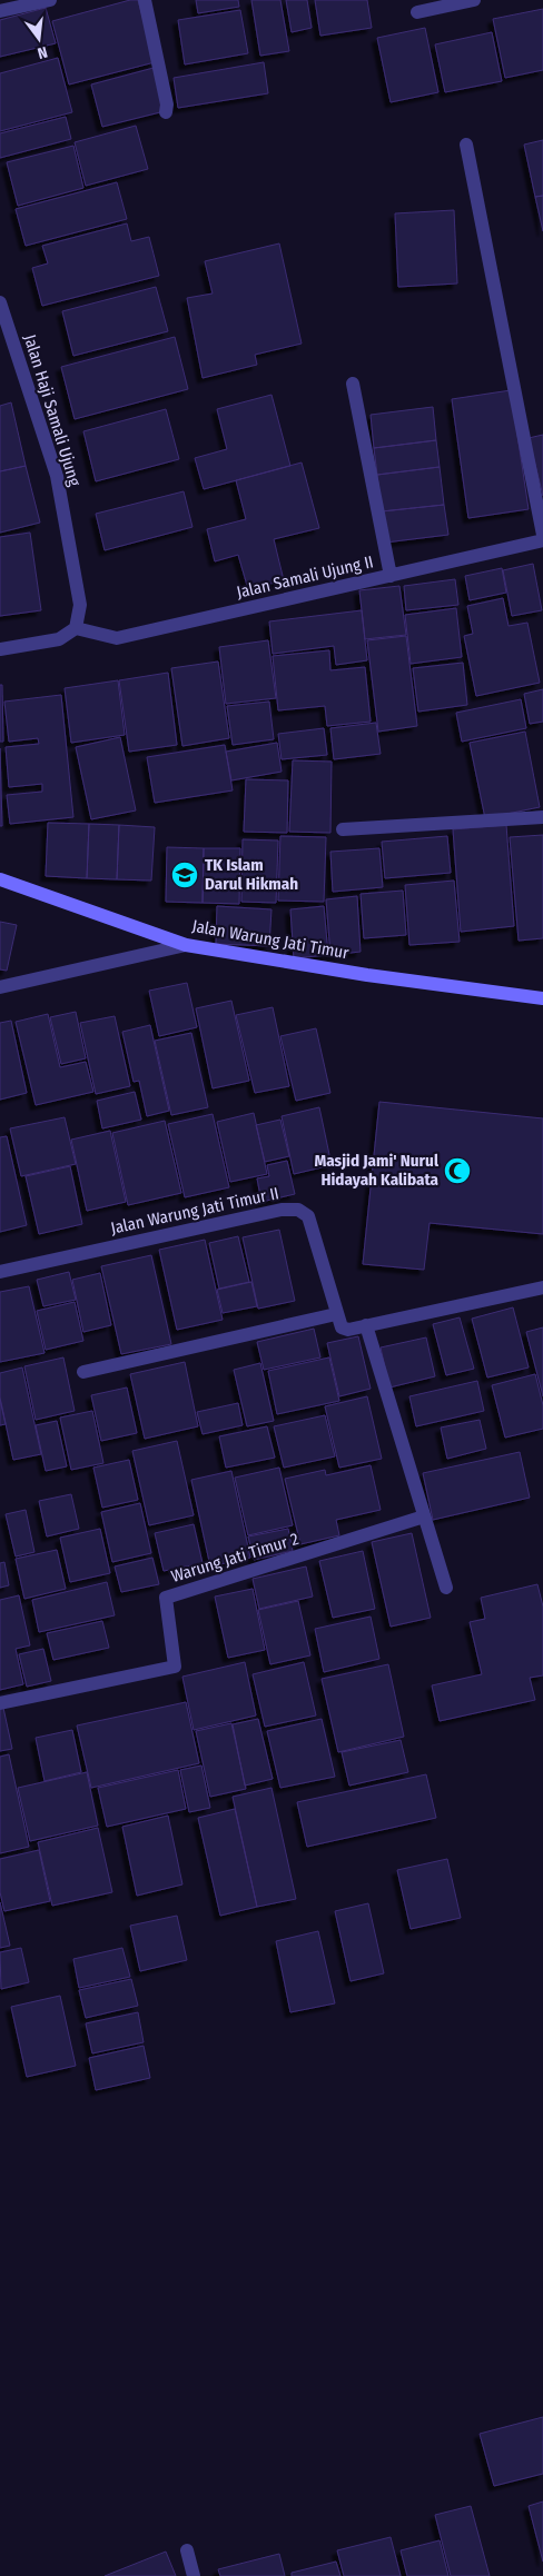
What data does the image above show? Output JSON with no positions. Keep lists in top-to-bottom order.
{
  "streets": {
    "main road": ["Jalan Warung Jati Timur"],
    "street": [
      "Jalan Haji Samali Ujung",
      "Jalan Samali Ujung II",
      "Jalan Warung Jati Timur II",
      "Warung Jati Timur 2"
    ]
  },
  "crossings": [
    ["Jalan Haji Samali Ujung", "Jalan Samali Ujung II"]
  ],
  "places": {
    "school or university": ["TK Islam Darul Hikmah"],
    "mosque": ["Masjid Jami' Nurul Hidayah Kalibata"]
  },
  "north": "bottom"
}
